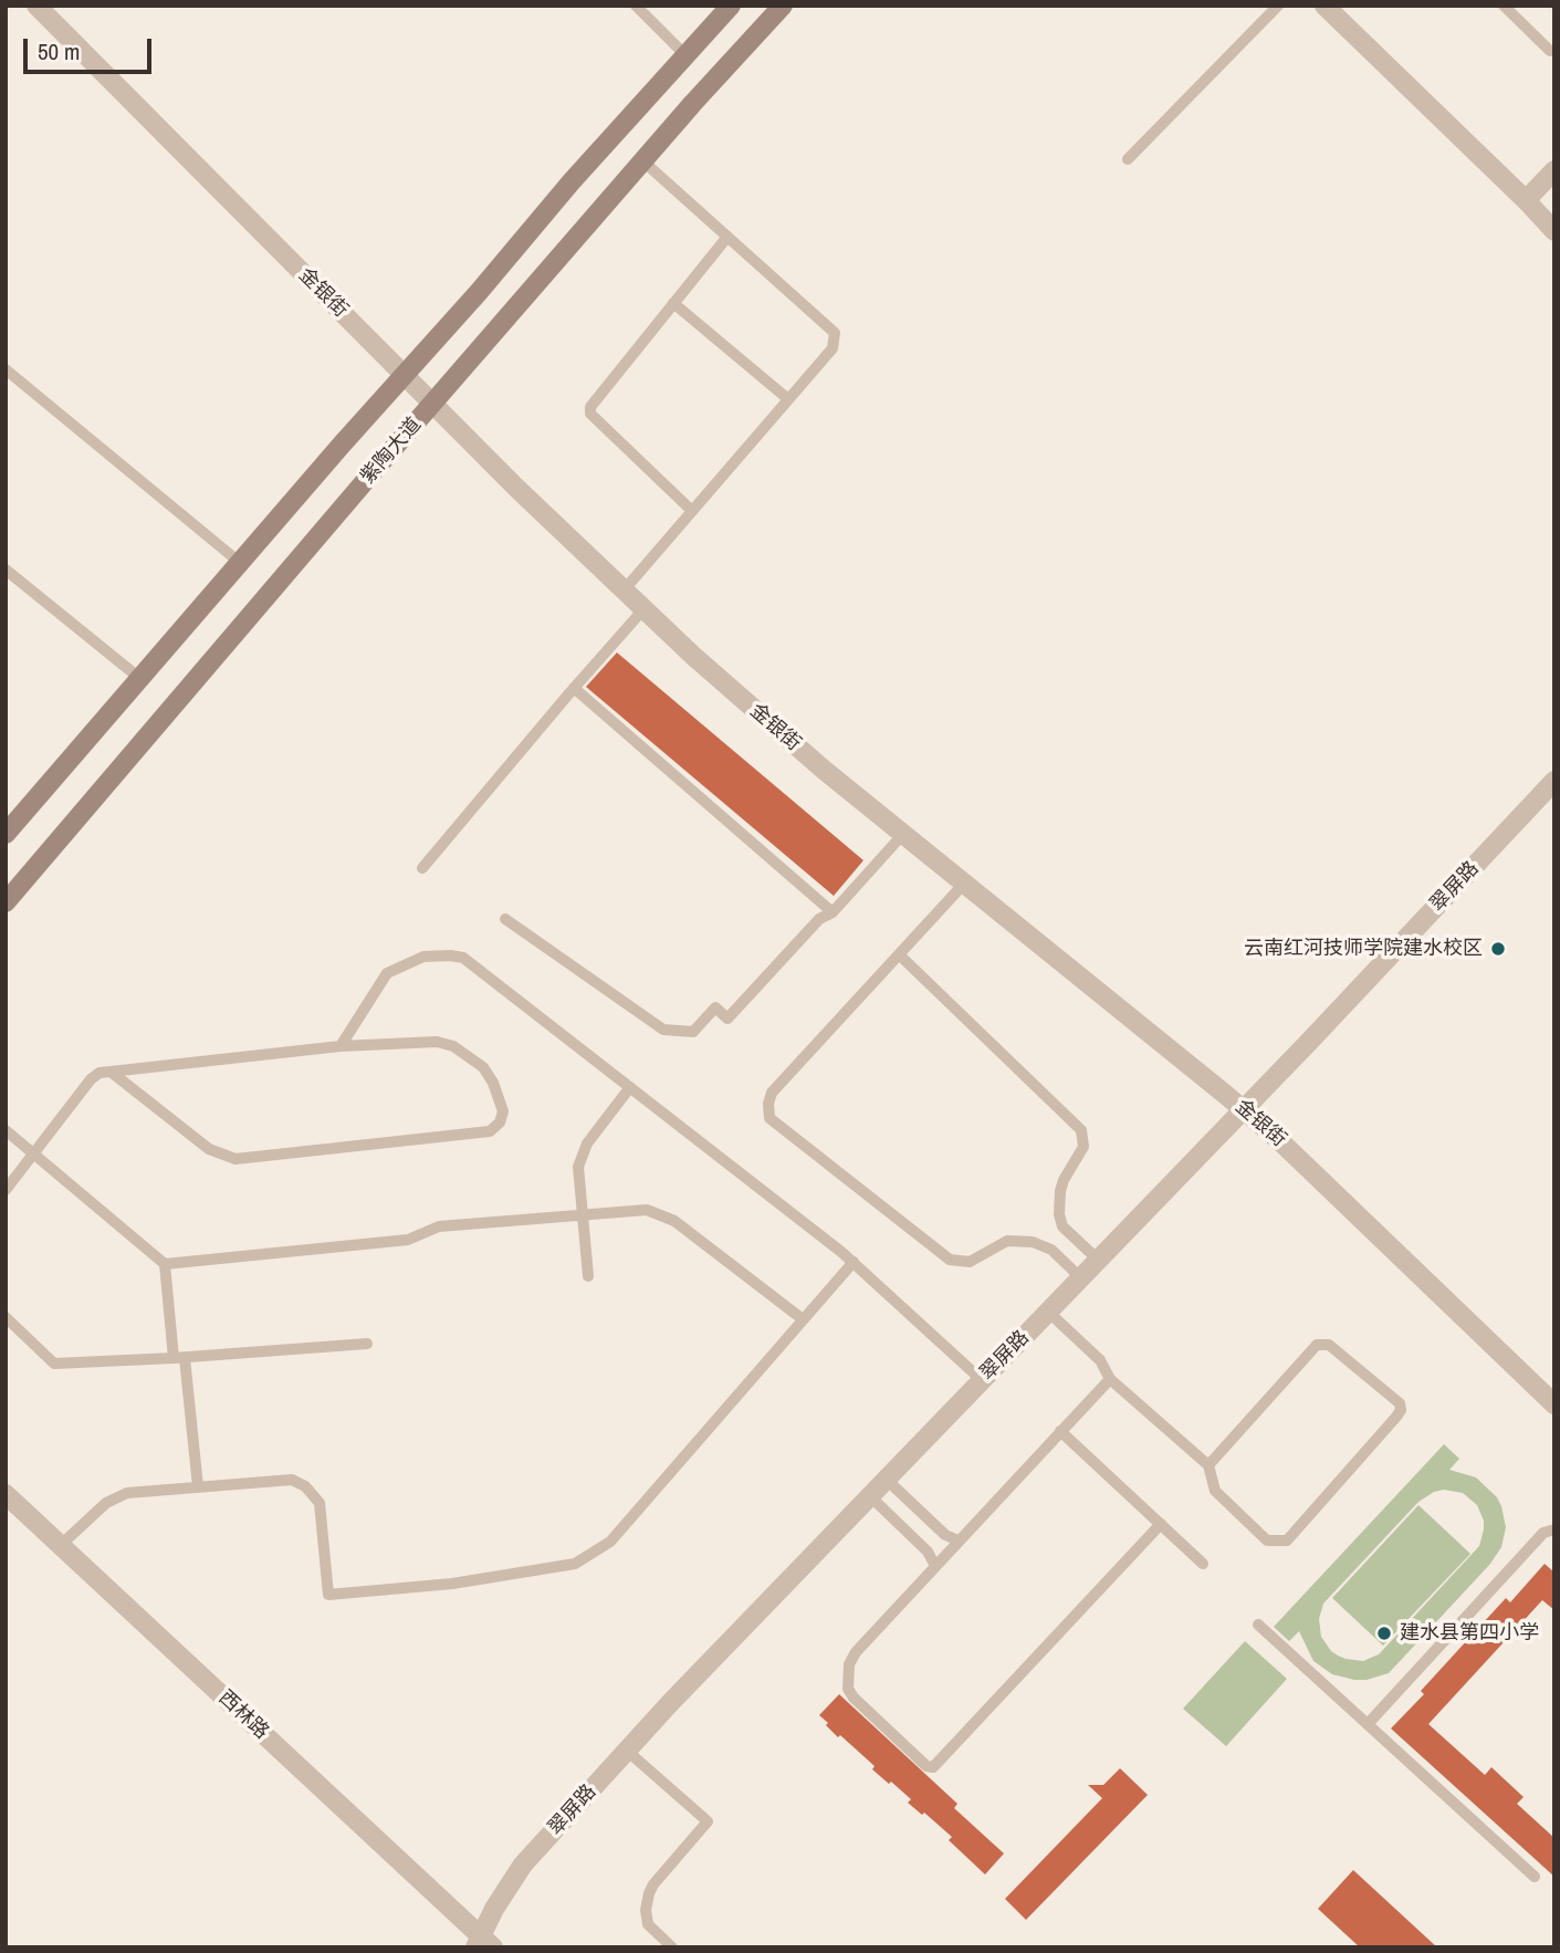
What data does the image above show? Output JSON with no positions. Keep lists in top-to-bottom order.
{
  "streets": {
    "main road": ["紫陶大道"],
    "street": ["金银街", "翠屏路", "西林路"]
  },
  "crossings": [
    ["金银街", "紫陶大道"],
    ["金银街", "翠屏路"],
    ["翠屏路", "西林路"]
  ],
  "places": ["云南红河技师学院建水校区", "建水县第四小学"],
  "scale_bar": "50 m"
}
